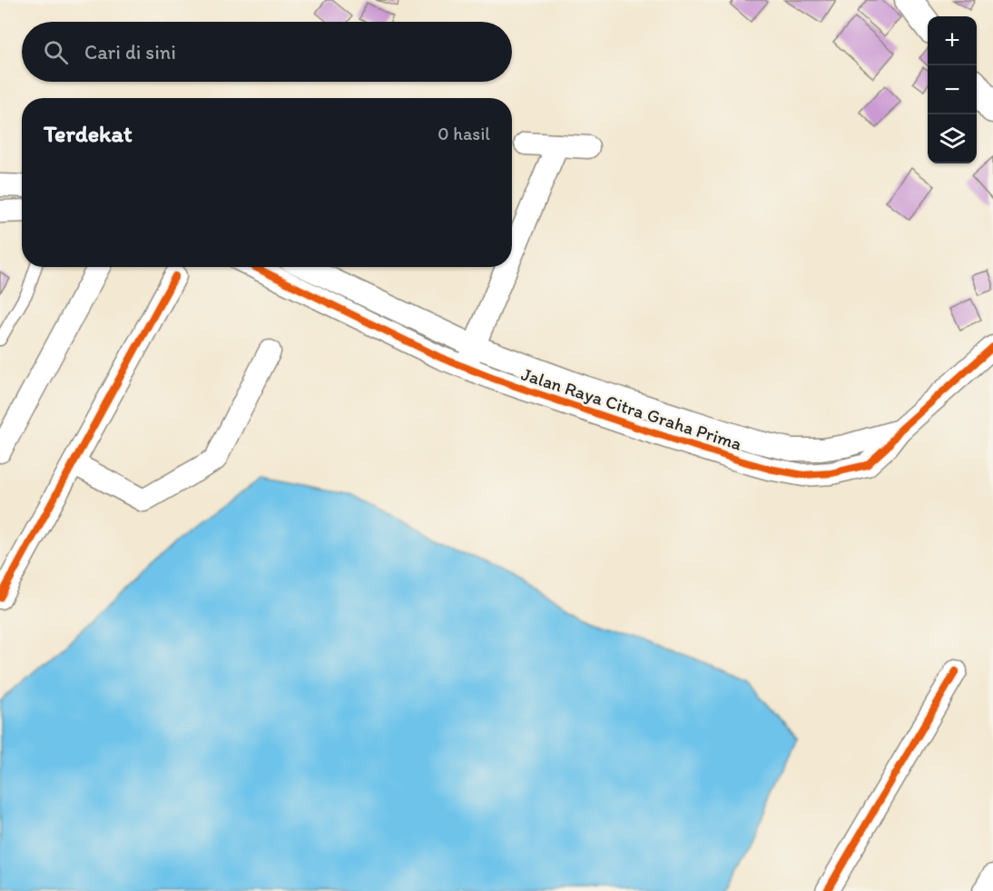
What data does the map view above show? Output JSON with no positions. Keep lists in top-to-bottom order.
{
  "streets": {
    "street": ["Jalan Raya Citra Graha Prima"]
  },
  "page": {
    "map_buttons": ["+", "−"],
    "search": "Cari di sini",
    "heading": ["Terdekat", "0 hasil"]
  }
}
